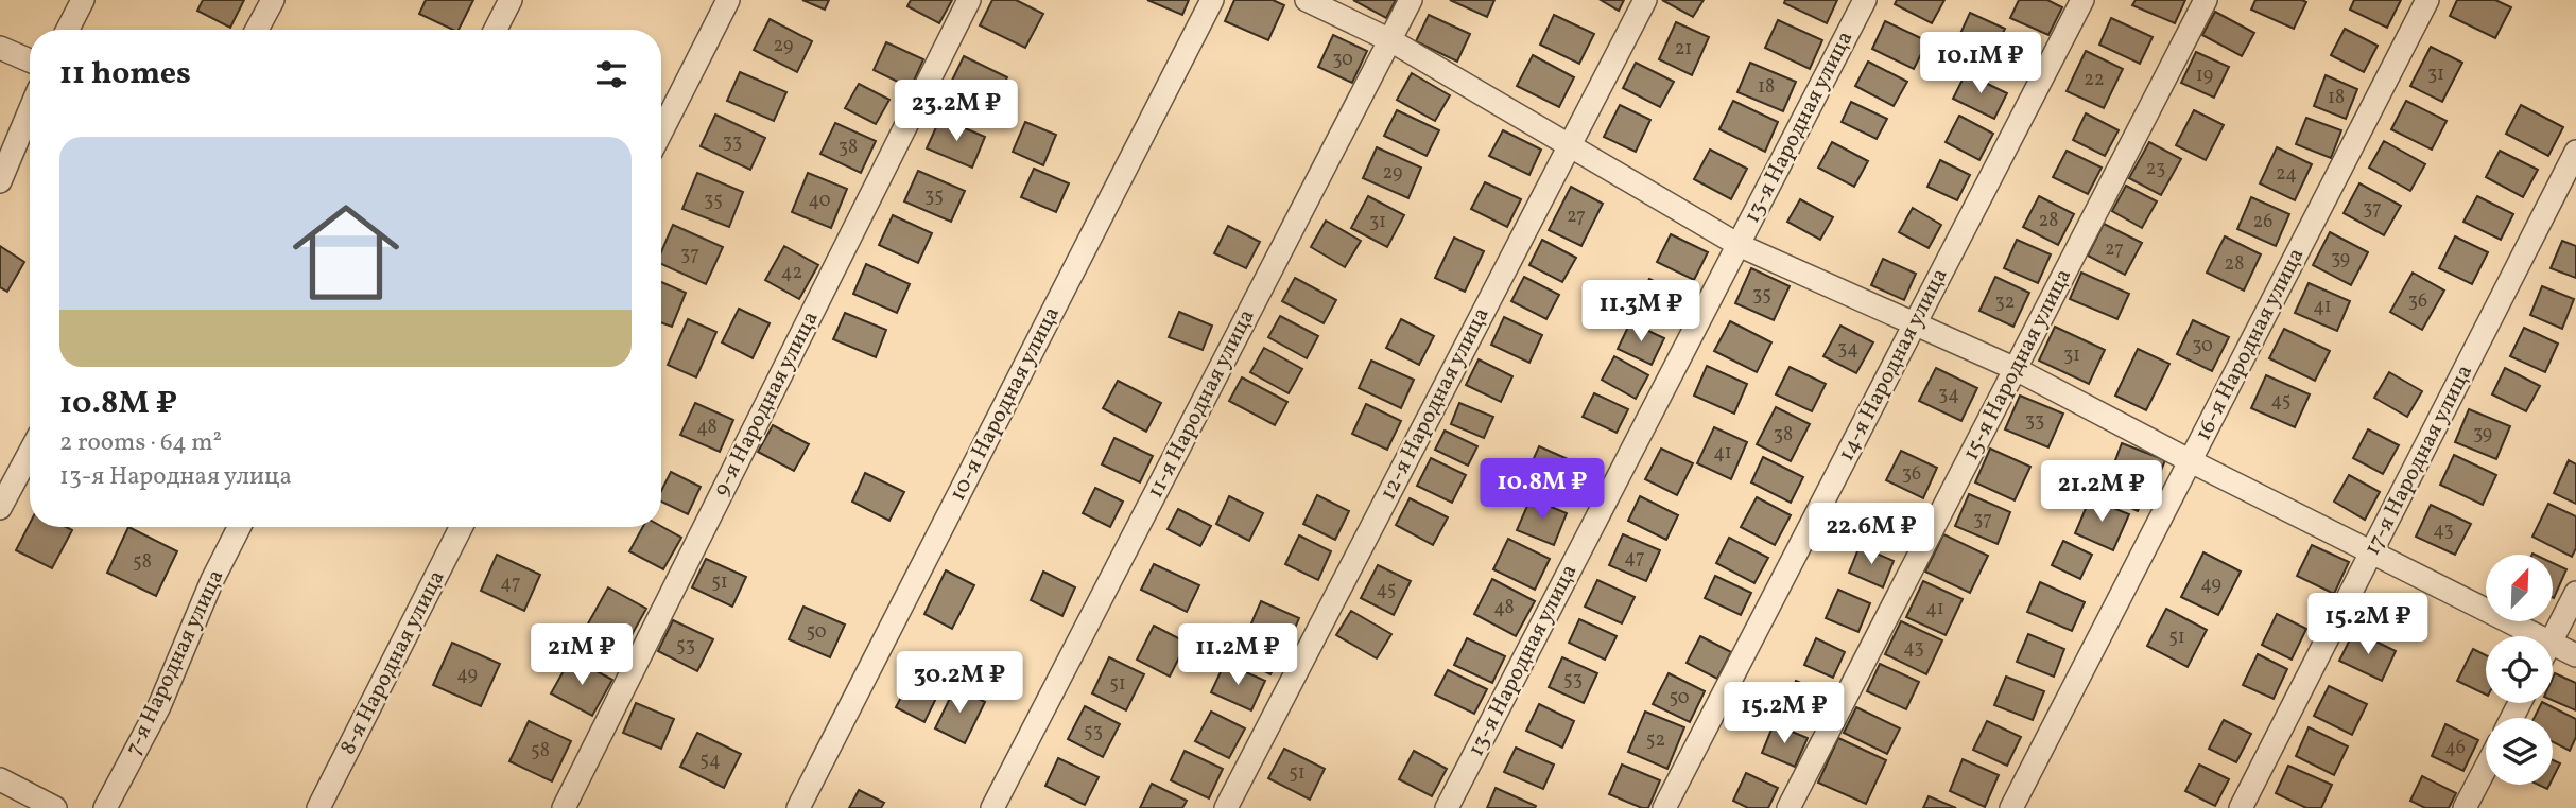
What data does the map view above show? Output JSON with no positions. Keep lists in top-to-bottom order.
{
  "streets": {
    "street": [
      "13-я Народная улица",
      "16-я Народная улица",
      "14-я Народная улица",
      "15-я Народная улица",
      "9-я Народная улица",
      "10-я Народная улица",
      "11-я Народная улица",
      "12-я Народная улица",
      "17-я Народная улица",
      "7-я Народная улица",
      "8-я Народная улица"
    ]
  },
  "house_numbers": [
    "29",
    "21",
    "30",
    "31",
    "19",
    "22",
    "18",
    "18",
    "33",
    "38",
    "23",
    "29",
    "24",
    "35",
    "35",
    "40",
    "37",
    "27",
    "28",
    "31",
    "26",
    "27",
    "37",
    "39",
    "28",
    "42",
    "35",
    "36",
    "32",
    "41",
    "30",
    "34",
    "31",
    "34",
    "45",
    "33",
    "48",
    "39",
    "38",
    "41",
    "36",
    "37",
    "43",
    "47",
    "58",
    "51",
    "47",
    "49",
    "45",
    "48",
    "41",
    "50",
    "51",
    "53",
    "43",
    "49",
    "53",
    "51",
    "50",
    "53",
    "52",
    "46",
    "58",
    "54",
    "51"
  ],
  "north": "top right",
  "page": {
    "heading": "11 homes",
    "price": [
      "10.1M ₽",
      "23.2M ₽",
      "11.3M ₽",
      "10.8M ₽",
      "21.2M ₽",
      "22.6M ₽",
      "15.2M ₽",
      "21M ₽",
      "11.2M ₽",
      "30.2M ₽",
      "15.2M ₽"
    ],
    "list": [
      {
        "name": "10.8M ₽",
        "note": "2 rooms · 64 m² · 13-я Народная улица"
      }
    ]
  }
}
